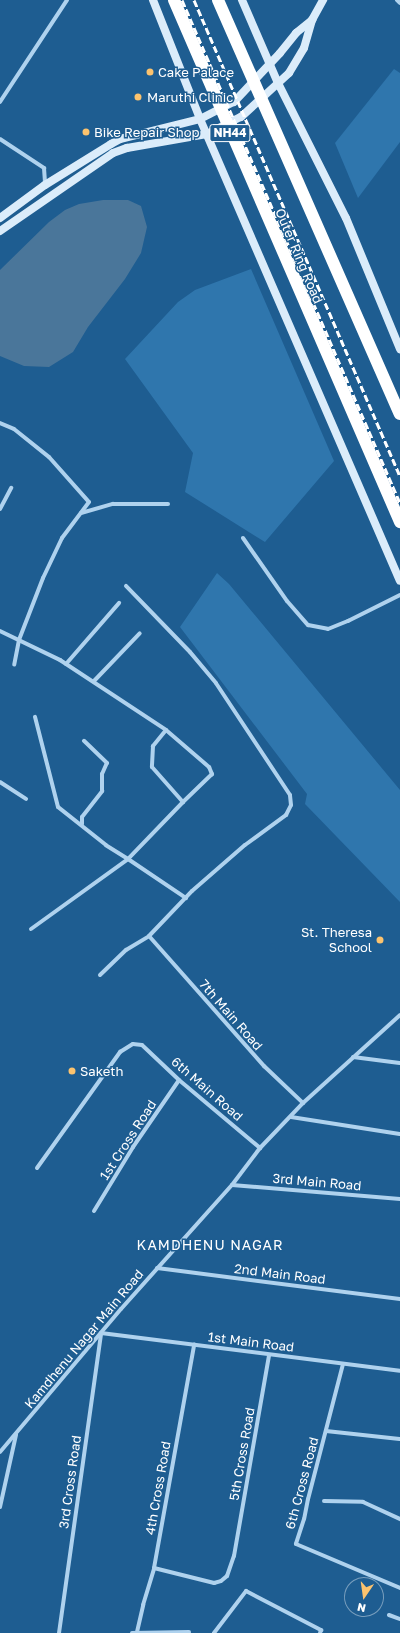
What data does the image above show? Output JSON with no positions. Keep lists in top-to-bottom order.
{
  "streets": {
    "highway": ["NH44", "Outer Ring Road"],
    "street": [
      "7th Main Road",
      "6th Main Road",
      "1st Cross Road",
      "3rd Main Road",
      "2nd Main Road",
      "Kamdhenu Nagar Main Road",
      "1st Main Road",
      "5th Cross Road",
      "3rd Cross Road",
      "6th Cross Road",
      "4th Cross Road"
    ]
  },
  "crossings": [
    ["7th Main Road", "Kamdhenu Nagar Main Road"],
    ["6th Main Road", "1st Cross Road"],
    ["6th Main Road", "Kamdhenu Nagar Main Road"],
    ["3rd Main Road", "Kamdhenu Nagar Main Road"],
    ["2nd Main Road", "Kamdhenu Nagar Main Road"],
    ["Kamdhenu Nagar Main Road", "1st Main Road"],
    ["Kamdhenu Nagar Main Road", "3rd Cross Road"],
    ["1st Main Road", "5th Cross Road"],
    ["1st Main Road", "3rd Cross Road"],
    ["1st Main Road", "6th Cross Road"],
    ["1st Main Road", "4th Cross Road"],
    ["5th Cross Road", "4th Cross Road"]
  ],
  "districts": ["KAMDHENU NAGAR"],
  "places": [
    "Cake Palace",
    "Maruthi Clinic",
    "Bike Repair Shop",
    "St. Theresa School",
    "Saketh"
  ],
  "north": "bottom"
}
